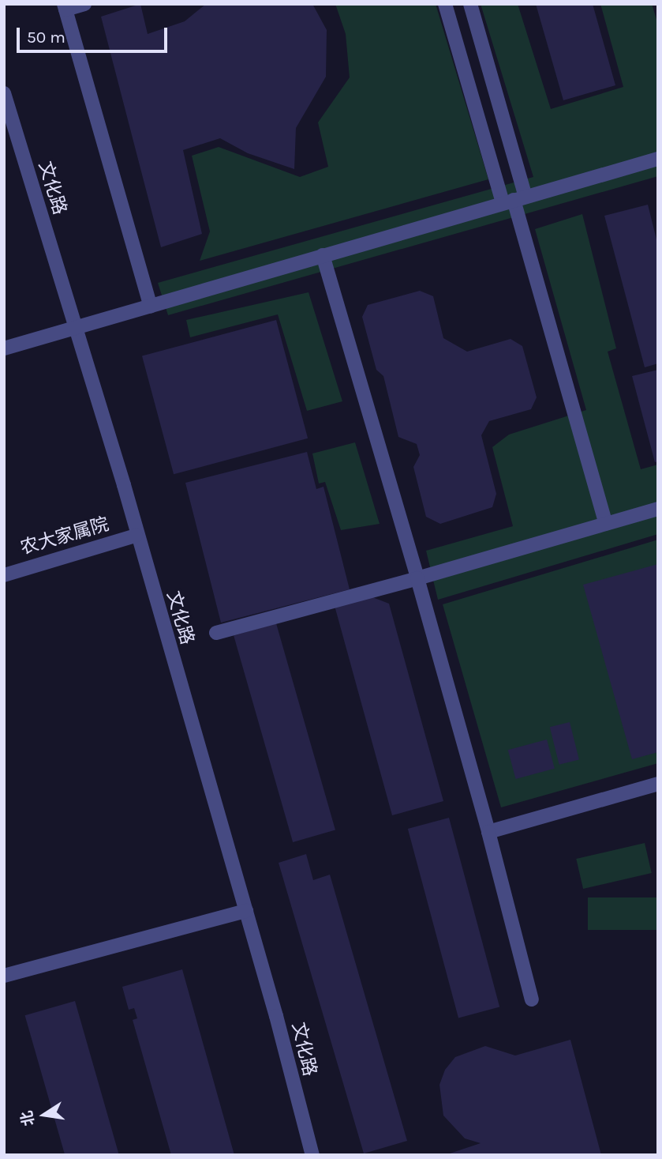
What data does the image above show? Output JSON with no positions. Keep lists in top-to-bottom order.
{
  "streets": {
    "street": ["文化路", "农大家属院"]
  },
  "crossings": [
    ["文化路", "农大家属院"]
  ],
  "scale_bar": "50 m",
  "north": "left"
}
